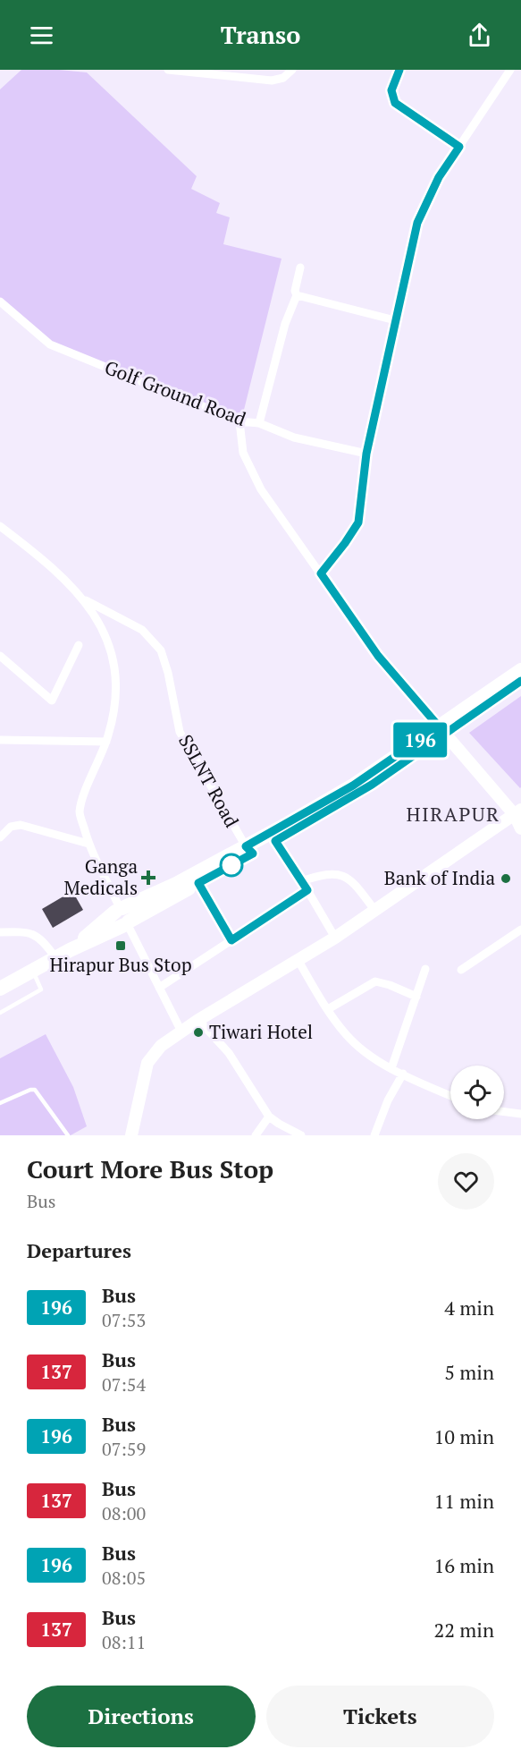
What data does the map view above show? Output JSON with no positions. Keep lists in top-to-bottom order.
{
  "streets": {
    "street": ["Golf Ground Road", "SSLNT Road"]
  },
  "districts": ["HIRAPUR"],
  "places": {
    "health": ["Ganga Medicals"],
    "other": ["Bank of India", "Tiwari Hotel"],
    "transit": ["Hirapur Bus Stop"]
  },
  "lines": ["bus line 196"],
  "page": {
    "header": "Transo",
    "on_map": "196",
    "heading": [
      ["Court More Bus Stop", "Bus"],
      "Departures"
    ],
    "list": [
      {
        "mark": "196",
        "name": "Bus",
        "note": "07:53",
        "value": "4 min"
      },
      {
        "mark": "137",
        "name": "Bus",
        "note": "07:54",
        "value": "5 min"
      },
      {
        "mark": "196",
        "name": "Bus",
        "note": "07:59",
        "value": "10 min"
      },
      {
        "mark": "137",
        "name": "Bus",
        "note": "08:00",
        "value": "11 min"
      },
      {
        "mark": "196",
        "name": "Bus",
        "note": "08:05",
        "value": "16 min"
      },
      {
        "mark": "137",
        "name": "Bus",
        "note": "08:11",
        "value": "22 min"
      }
    ],
    "buttons": ["Directions", "Tickets"]
  }
}
